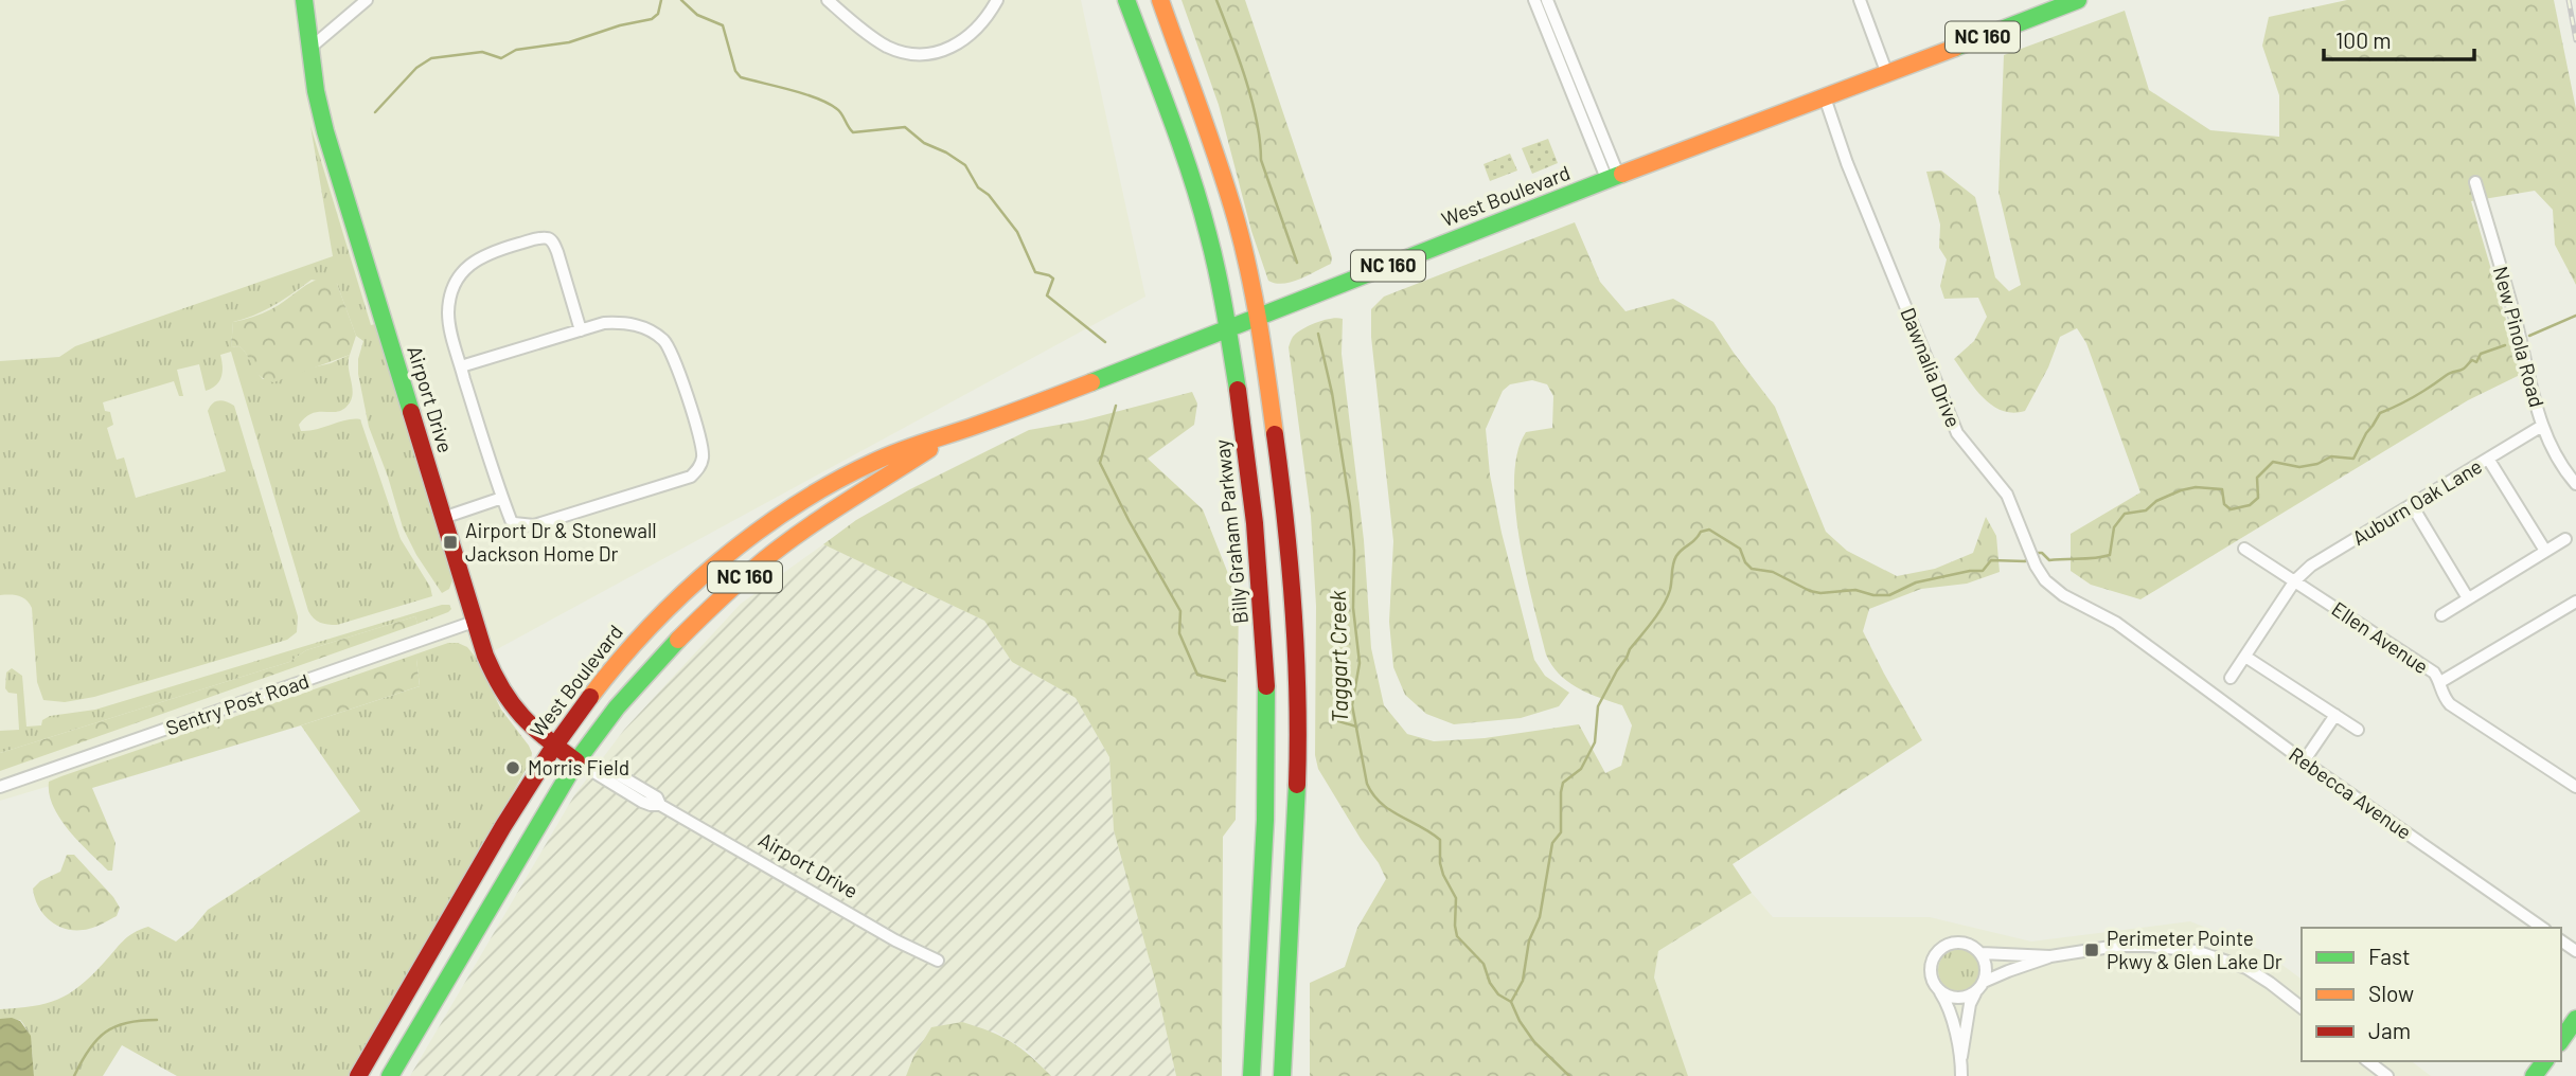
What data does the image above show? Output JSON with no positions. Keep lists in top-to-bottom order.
{
  "streets": {
    "main road": [
      "NC 160",
      "West Boulevard",
      "Airport Drive",
      "Billy Graham Parkway"
    ],
    "street": [
      "New Pinola Road",
      "Dawnalia Drive",
      "Auburn Oak Lane",
      "Ellen Avenue",
      "Sentry Post Road",
      "Rebecca Avenue"
    ]
  },
  "crossings": [
    ["West Boulevard", "Dawnalia Drive"],
    ["West Boulevard", "Airport Drive"],
    ["West Boulevard", "Billy Graham Parkway"],
    ["New Pinola Road", "Auburn Oak Lane"],
    ["Dawnalia Drive", "Rebecca Avenue"],
    ["Airport Drive", "Sentry Post Road"],
    ["Auburn Oak Lane", "Ellen Avenue"]
  ],
  "water": ["Taggart Creek"],
  "places": {
    "transit": ["Airport Dr & Stonewall Jackson Home Dr", "Perimeter Pointe Pkwy & Glen Lake Dr"],
    "other": ["Morris Field"]
  },
  "legend": ["Fast", "Slow", "Jam"],
  "scale_bar": "100 m"
}
